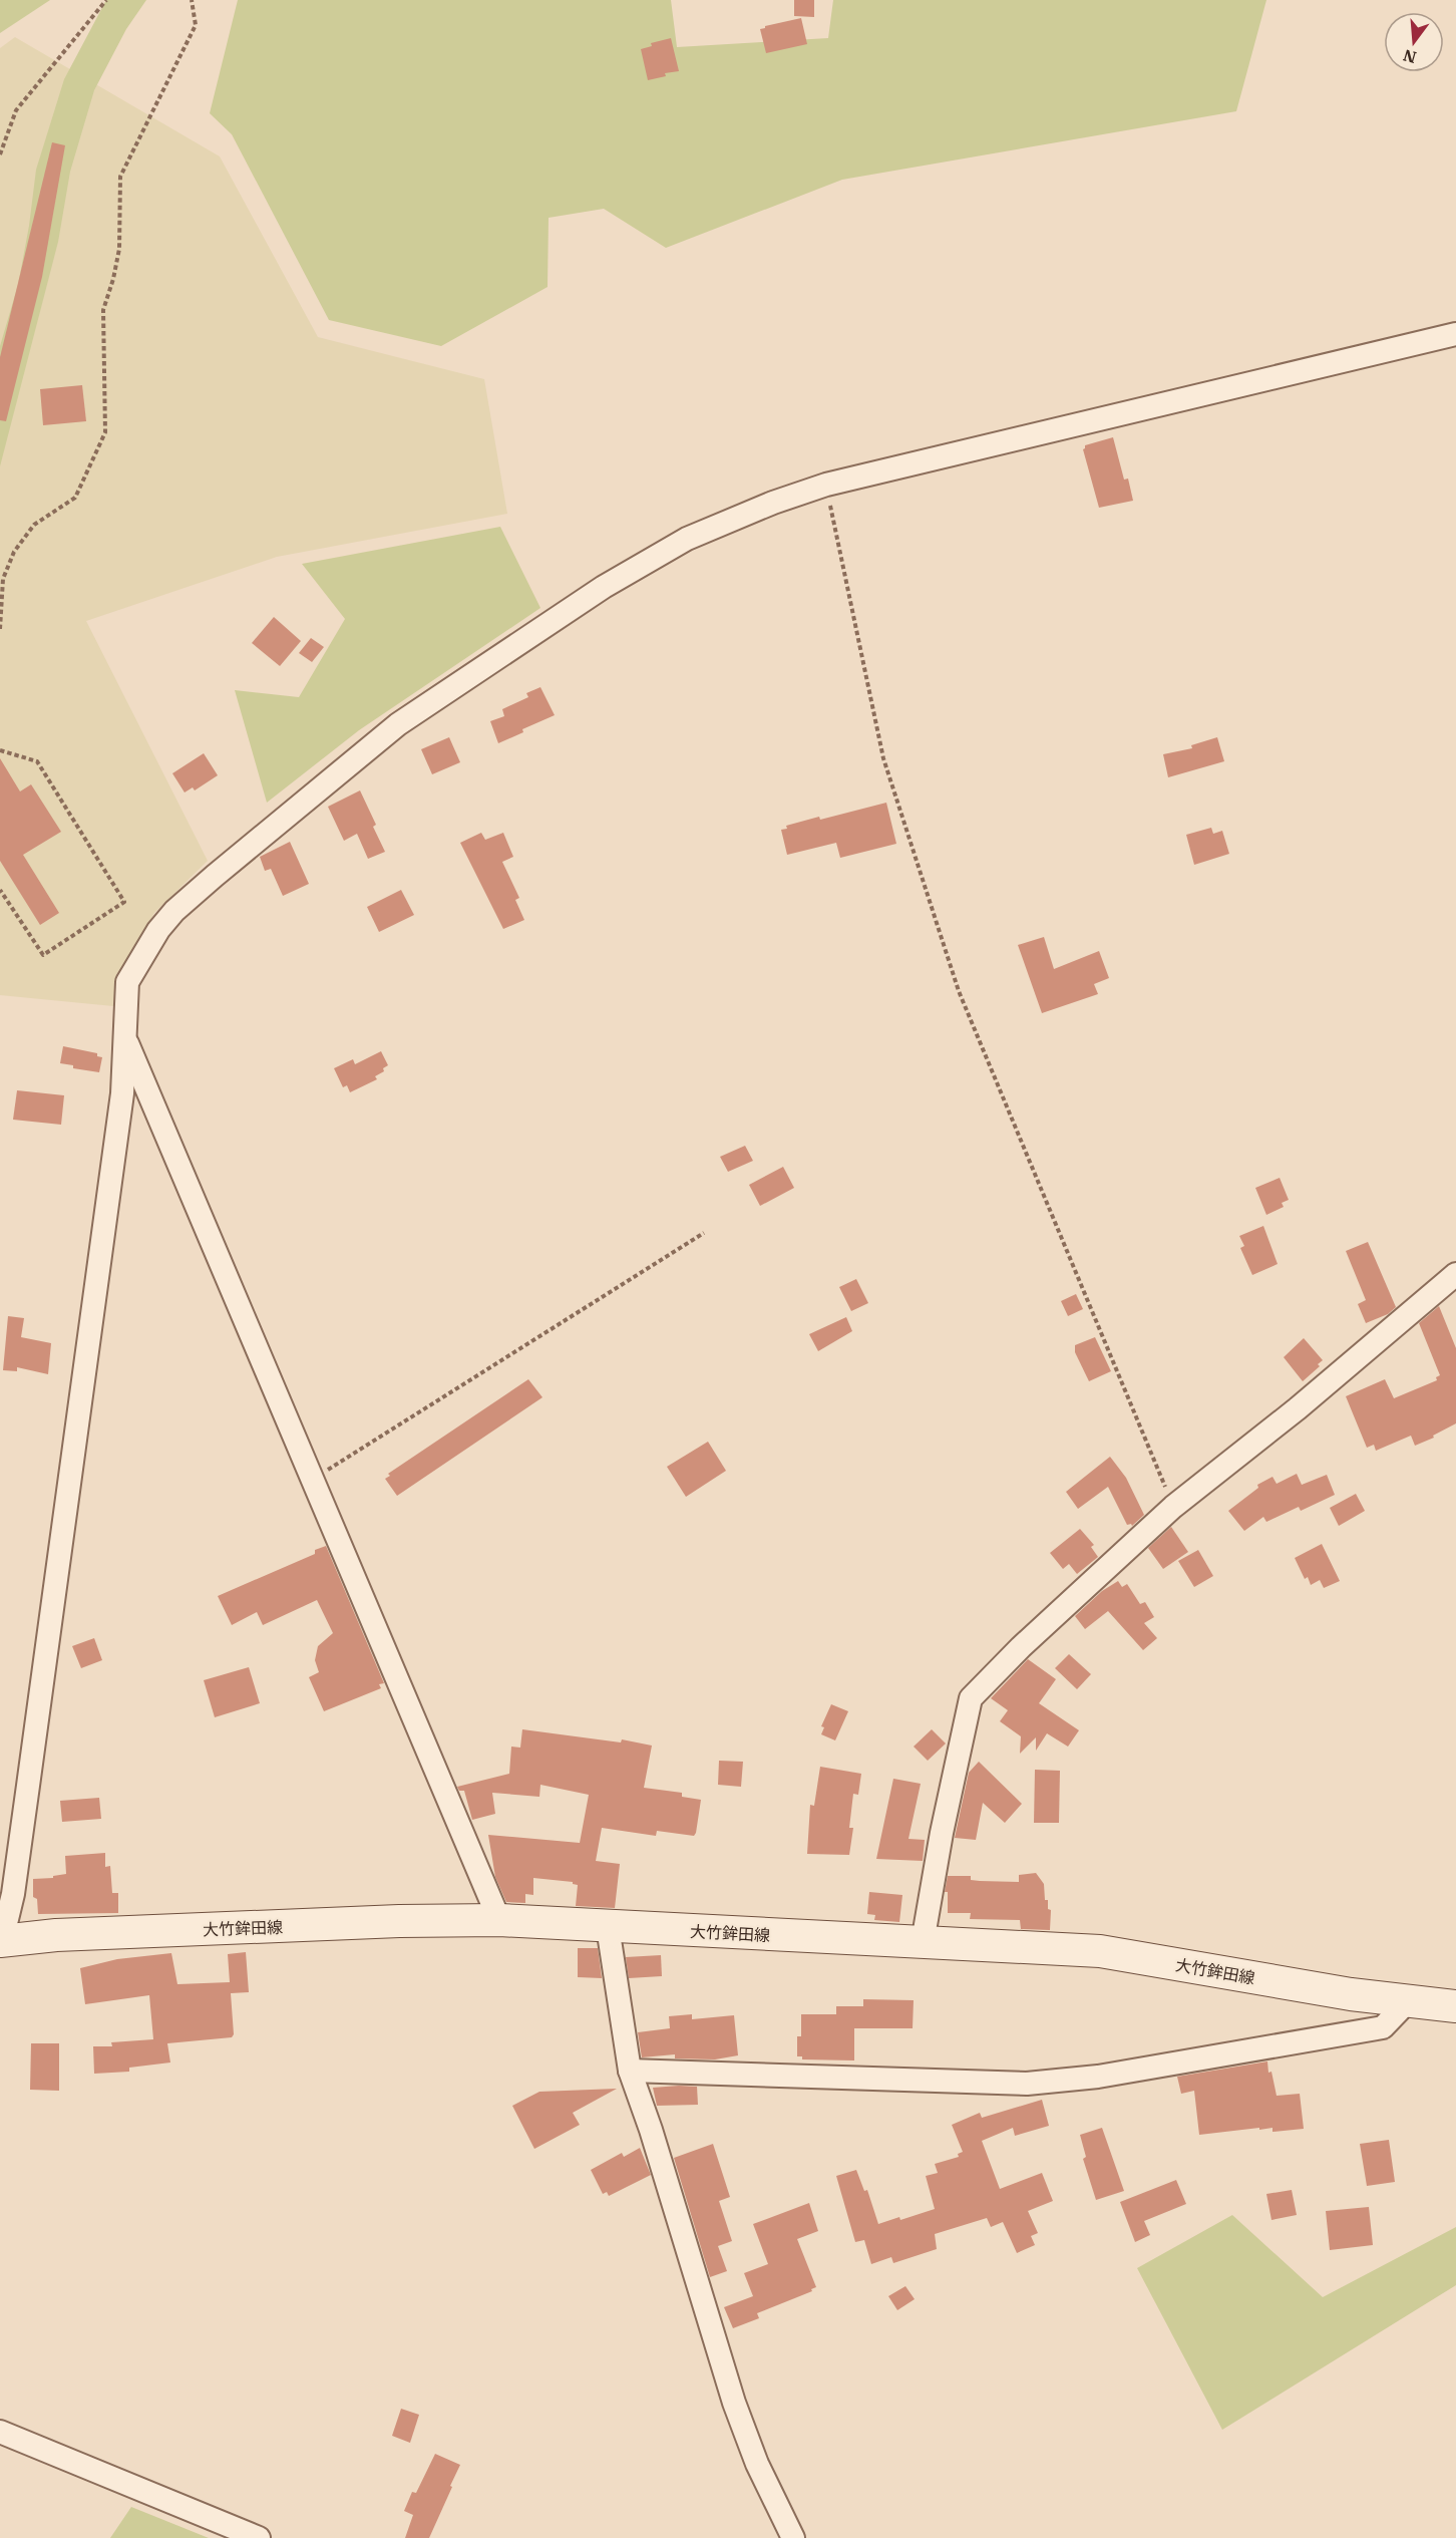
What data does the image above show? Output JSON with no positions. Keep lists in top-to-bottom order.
{
  "streets": {
    "main road": ["大竹鉾田線"]
  },
  "north": "bottom"
}
